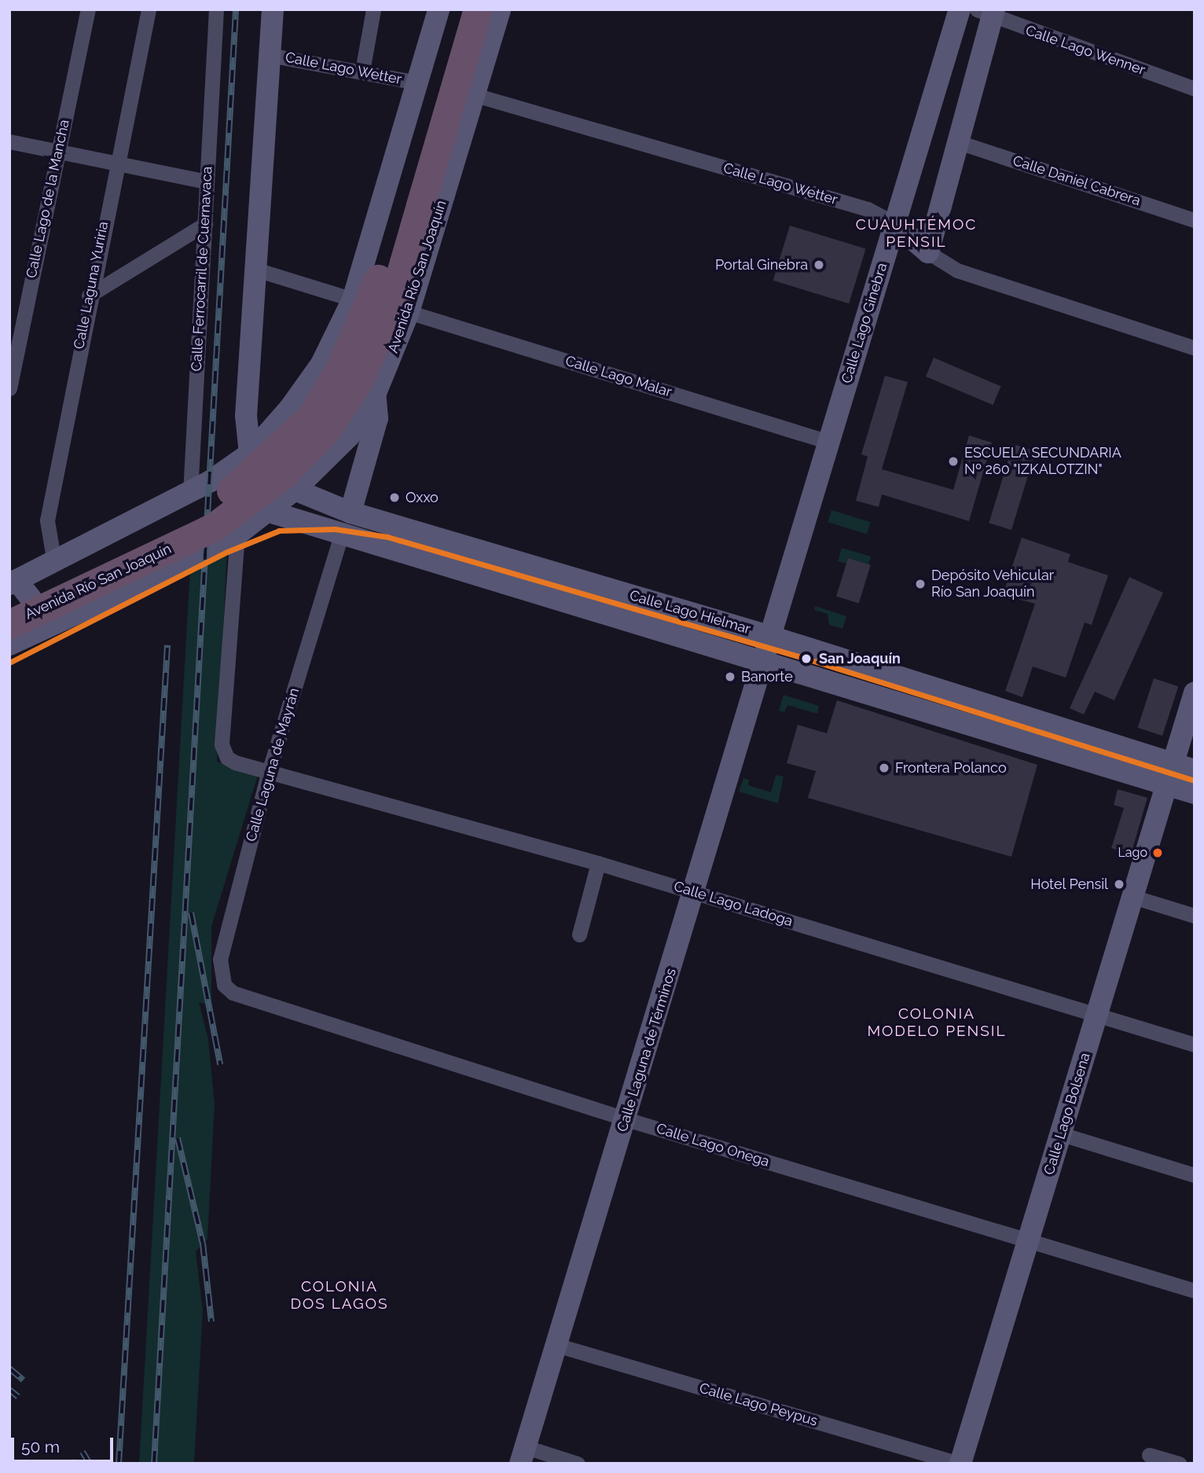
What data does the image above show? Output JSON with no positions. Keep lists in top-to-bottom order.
{
  "streets": {
    "highway": ["Avenida Río San Joaquín"],
    "street": [
      "Calle Lago Wenner",
      "Calle Lago Wetter",
      "Calle Daniel Cabrera",
      "Calle Lago de la Mancha",
      "Calle Ferrocarril de Cuernavaca",
      "Calle Laguna Yuriria",
      "Calle Lago Ginebra",
      "Calle Lago Malar",
      "Calle Lago Hielmar",
      "Calle Laguna de Mayrán",
      "Calle Lago Ladoga",
      "Calle Laguna de Términos",
      "Calle Lago Bolsena",
      "Calle Lago Onega",
      "Calle Lago Peypus"
    ]
  },
  "crossings": [
    ["Calle Lago Wetter", "Avenida Río San Joaquín"],
    ["Calle Lago Wetter", "Calle Lago Ginebra"],
    ["Avenida Río San Joaquín", "Calle Lago Malar"],
    ["Avenida Río San Joaquín", "Calle Lago Hielmar"],
    ["Calle Lago Ginebra", "Calle Lago Malar"],
    ["Calle Lago Ginebra", "Calle Lago Hielmar"],
    ["Calle Lago Ginebra", "Calle Laguna de Términos"],
    ["Calle Lago Hielmar", "Calle Laguna de Mayrán"],
    ["Calle Lago Hielmar", "Calle Laguna de Términos"],
    ["Calle Lago Hielmar", "Calle Lago Bolsena"],
    ["Calle Laguna de Mayrán", "Calle Lago Ladoga"],
    ["Calle Laguna de Mayrán", "Calle Lago Onega"],
    ["Calle Lago Ladoga", "Calle Laguna de Términos"],
    ["Calle Lago Ladoga", "Calle Lago Bolsena"],
    ["Calle Laguna de Términos", "Calle Lago Onega"],
    ["Calle Laguna de Términos", "Calle Lago Peypus"],
    ["Calle Lago Bolsena", "Calle Lago Onega"],
    ["Calle Lago Bolsena", "Calle Lago Peypus"]
  ],
  "districts": ["CUAUHTÉMOC PENSIL", "COLONIA MODELO PENSIL", "COLONIA DOS LAGOS"],
  "places": [
    "Portal Ginebra",
    "ESCUELA SECUNDARIA Nº 260 \"IZKALOTZIN\"",
    "Oxxo",
    "Depósito Vehicular Río San Joaquín",
    "San Joaquín",
    "Banorte",
    "Frontera Polanco",
    "Lago",
    "Hotel Pensil"
  ],
  "scale_bar": "50 m"
}
